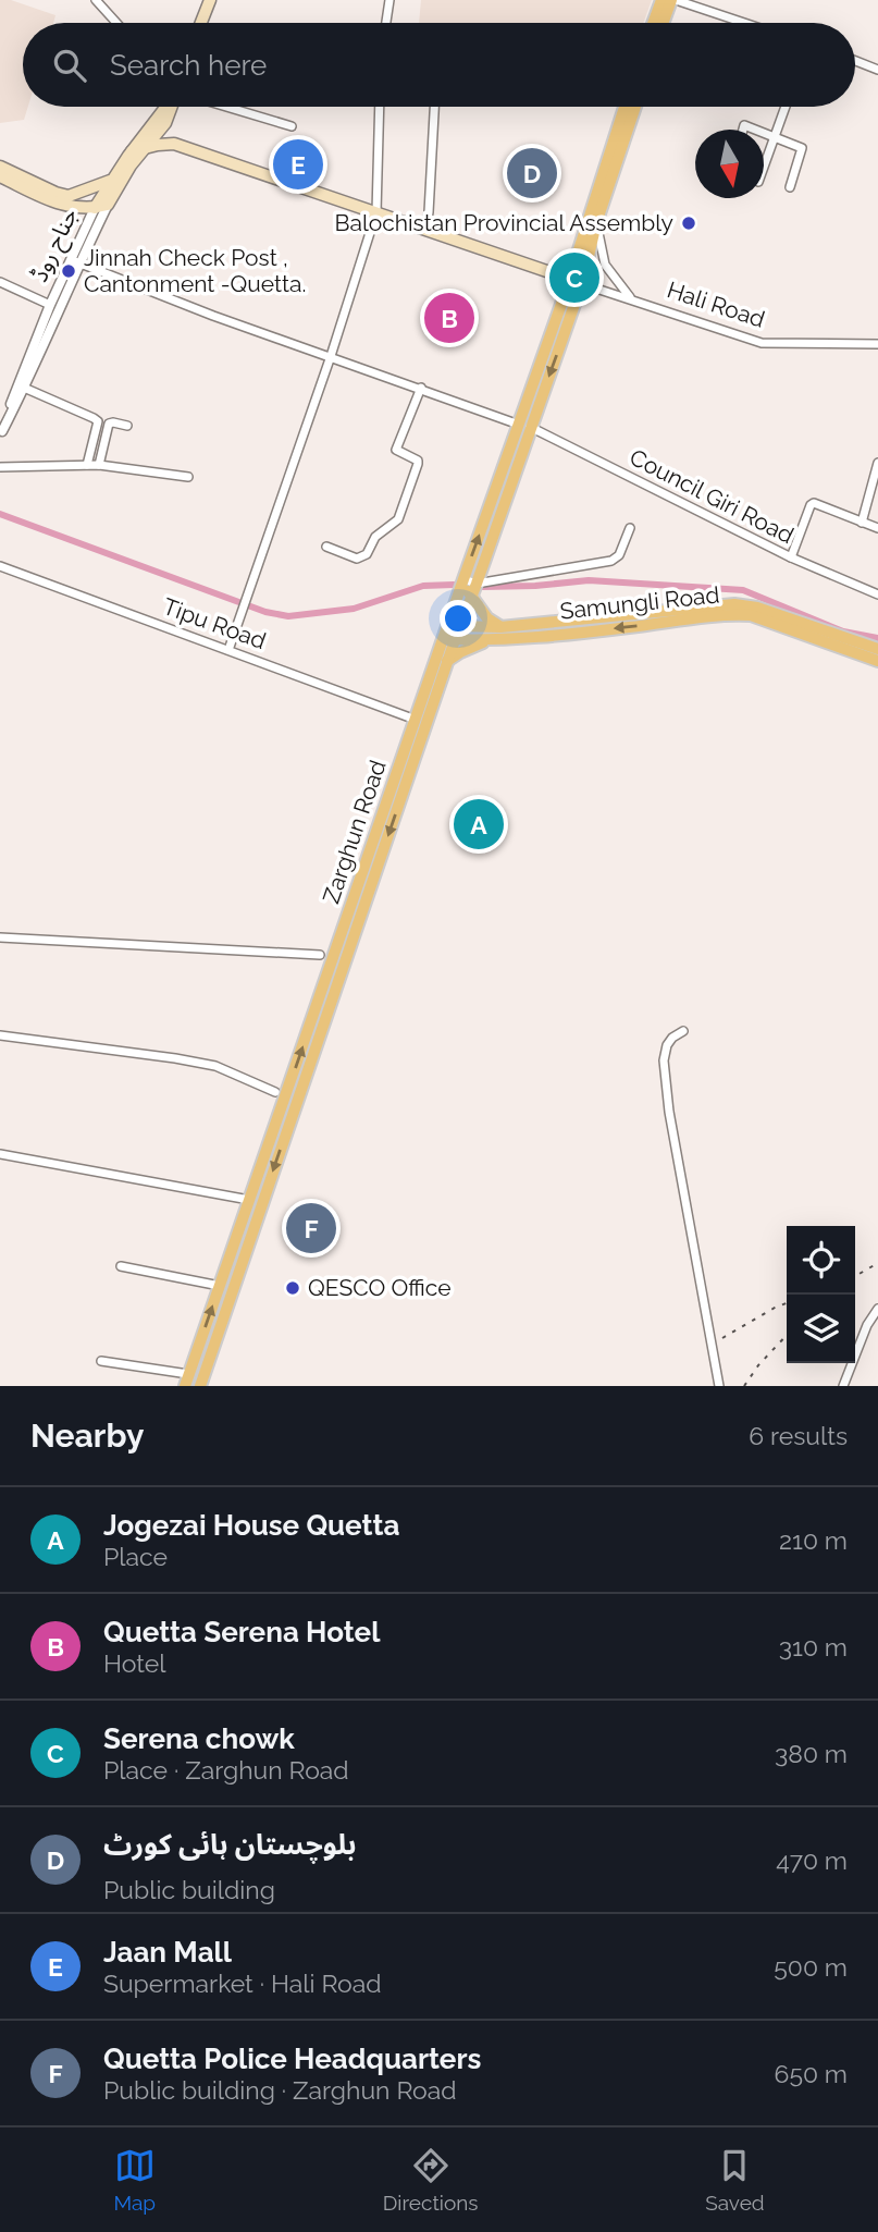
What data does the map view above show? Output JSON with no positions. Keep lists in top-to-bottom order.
{
  "streets": {
    "main road": ["جناح روڈ", "Samungli Road", "Zarghun Road"],
    "street": ["Hali Road", "Council Giri Road", "Tipu Road"]
  },
  "crossings": [
    ["جناح روڈ", "Council Giri Road"],
    ["Hali Road", "Zarghun Road"],
    ["Council Giri Road", "Zarghun Road"],
    ["Samungli Road", "Zarghun Road"],
    ["Tipu Road", "Zarghun Road"]
  ],
  "places": ["Balochistan Provincial Assembly", "Jinnah Check Post , Cantonment -Quetta.", "QESCO Office"],
  "north": "bottom",
  "page": {
    "search": "Search here",
    "pins": [
      "E",
      "D",
      "C",
      "B",
      "A",
      "F"
    ],
    "heading": ["Nearby", "6 results"],
    "list": [
      {
        "mark": "A",
        "name": "Jogezai House Quetta",
        "note": "Place",
        "value": "210 m"
      },
      {
        "mark": "B",
        "name": "Quetta Serena Hotel",
        "note": "Hotel",
        "value": "310 m"
      },
      {
        "mark": "C",
        "name": "Serena chowk",
        "note": "Place · Zarghun Road",
        "value": "380 m"
      },
      {
        "mark": "D",
        "name": "بلوچستان ہائی کورٹ",
        "note": "Public building",
        "value": "470 m"
      },
      {
        "mark": "E",
        "name": "Jaan Mall",
        "note": "Supermarket · Hali Road",
        "value": "500 m"
      },
      {
        "mark": "F",
        "name": "Quetta Police Headquarters",
        "note": "Public building · Zarghun Road",
        "value": "650 m"
      }
    ],
    "nav": ["Map", "Directions", "Saved"]
  }
}
